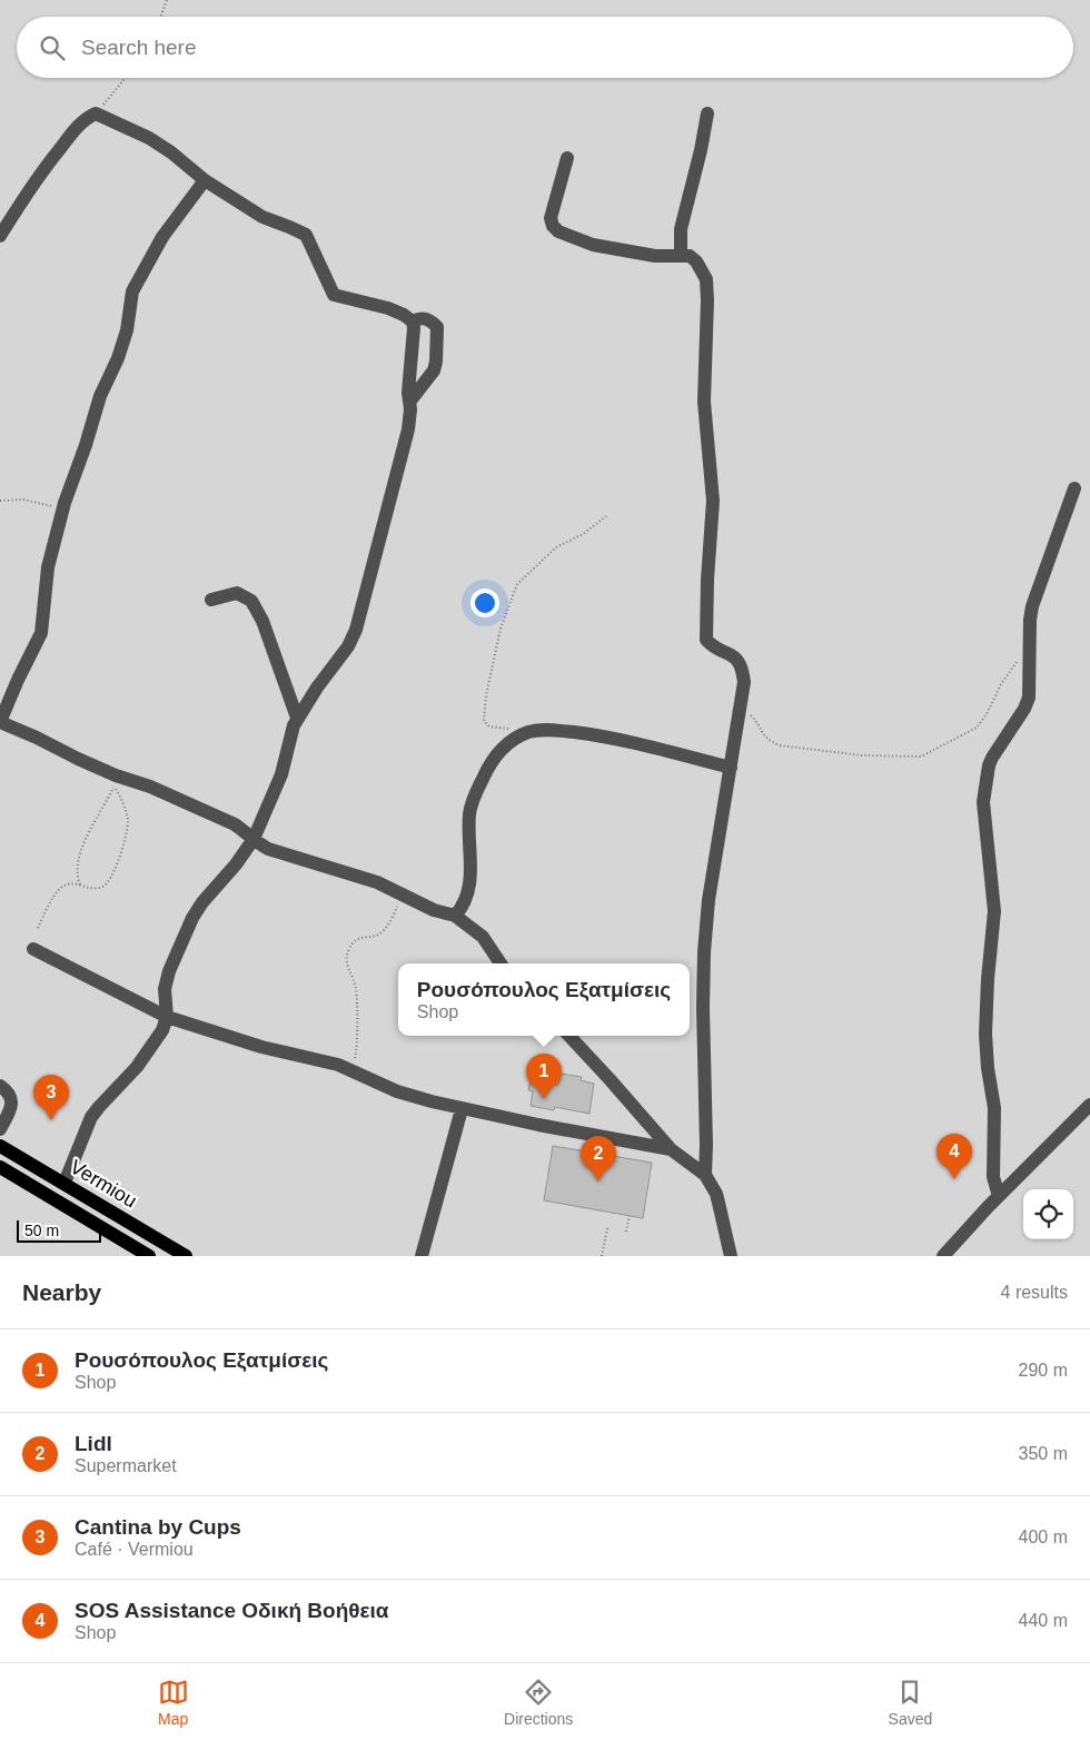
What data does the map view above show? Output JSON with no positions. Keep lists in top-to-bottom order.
{
  "streets": {
    "main road": ["Vermiou"]
  },
  "scale_bar": "50 m",
  "page": {
    "search": "Search here",
    "popup": ["Ρουσόπουλος Εξατμίσεις", "Shop"],
    "pins": [
      "1",
      "3",
      "4",
      "2"
    ],
    "scale": "50 m",
    "heading": ["Nearby", "4 results"],
    "list": [
      {
        "mark": "1",
        "name": "Ρουσόπουλος Εξατμίσεις",
        "note": "Shop",
        "value": "290 m"
      },
      {
        "mark": "2",
        "name": "Lidl",
        "note": "Supermarket",
        "value": "350 m"
      },
      {
        "mark": "3",
        "name": "Cantina by Cups",
        "note": "Café · Vermiou",
        "value": "400 m"
      },
      {
        "mark": "4",
        "name": "SOS Assistance Οδική Βοήθεια",
        "note": "Shop",
        "value": "440 m"
      }
    ],
    "nav": ["Map", "Directions", "Saved"]
  }
}
